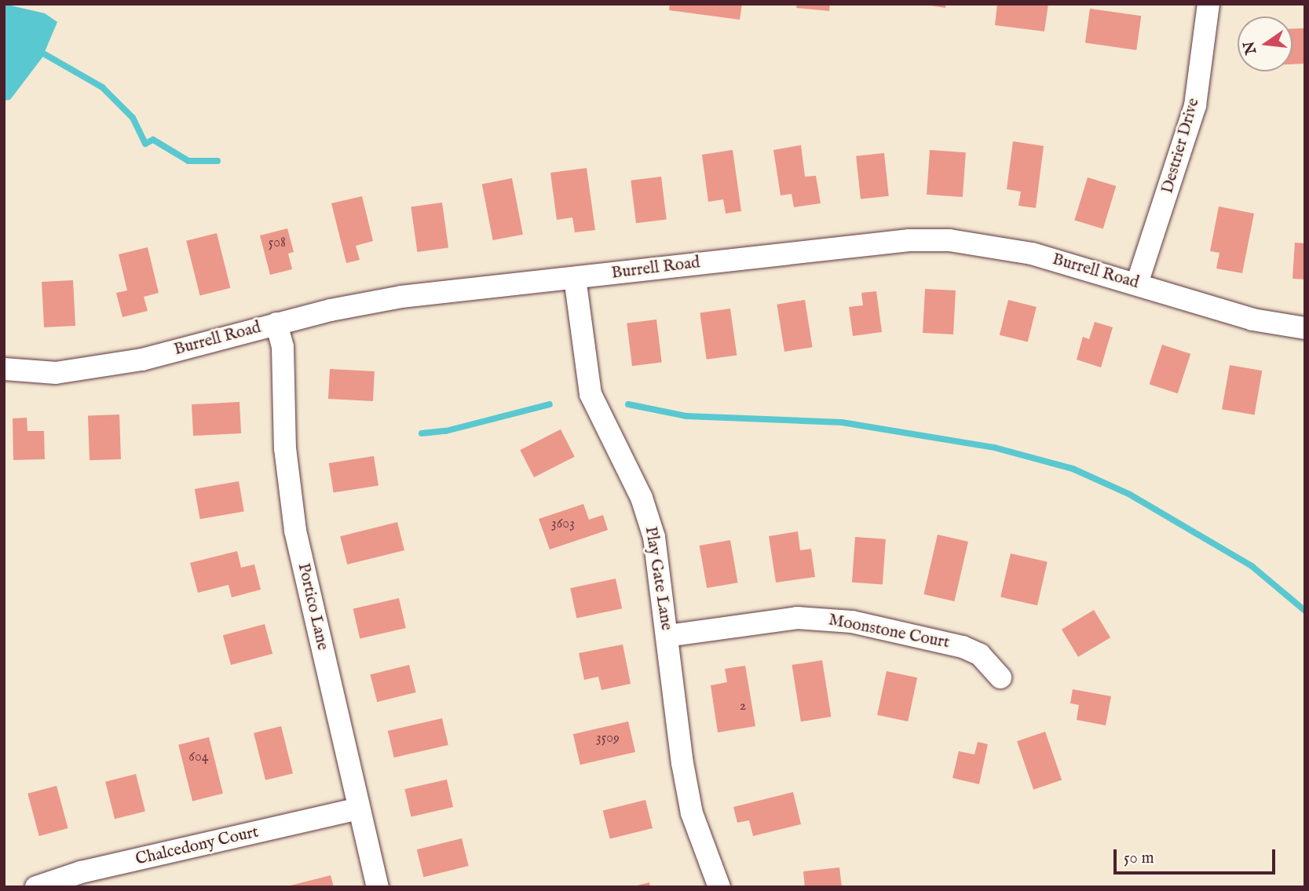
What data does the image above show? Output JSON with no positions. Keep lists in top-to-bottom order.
{
  "streets": {
    "street": [
      "Destrier Drive",
      "Burrell Road",
      "Play Gate Lane",
      "Portico Lane",
      "Moonstone Court",
      "Chalcedony Court"
    ]
  },
  "crossings": [
    ["Destrier Drive", "Burrell Road"],
    ["Burrell Road", "Play Gate Lane"],
    ["Burrell Road", "Portico Lane"],
    ["Play Gate Lane", "Moonstone Court"],
    ["Portico Lane", "Chalcedony Court"]
  ],
  "house_numbers": [
    "508",
    "3603",
    "2",
    "3509",
    "604"
  ],
  "scale_bar": "50 m",
  "north": "left"
}
